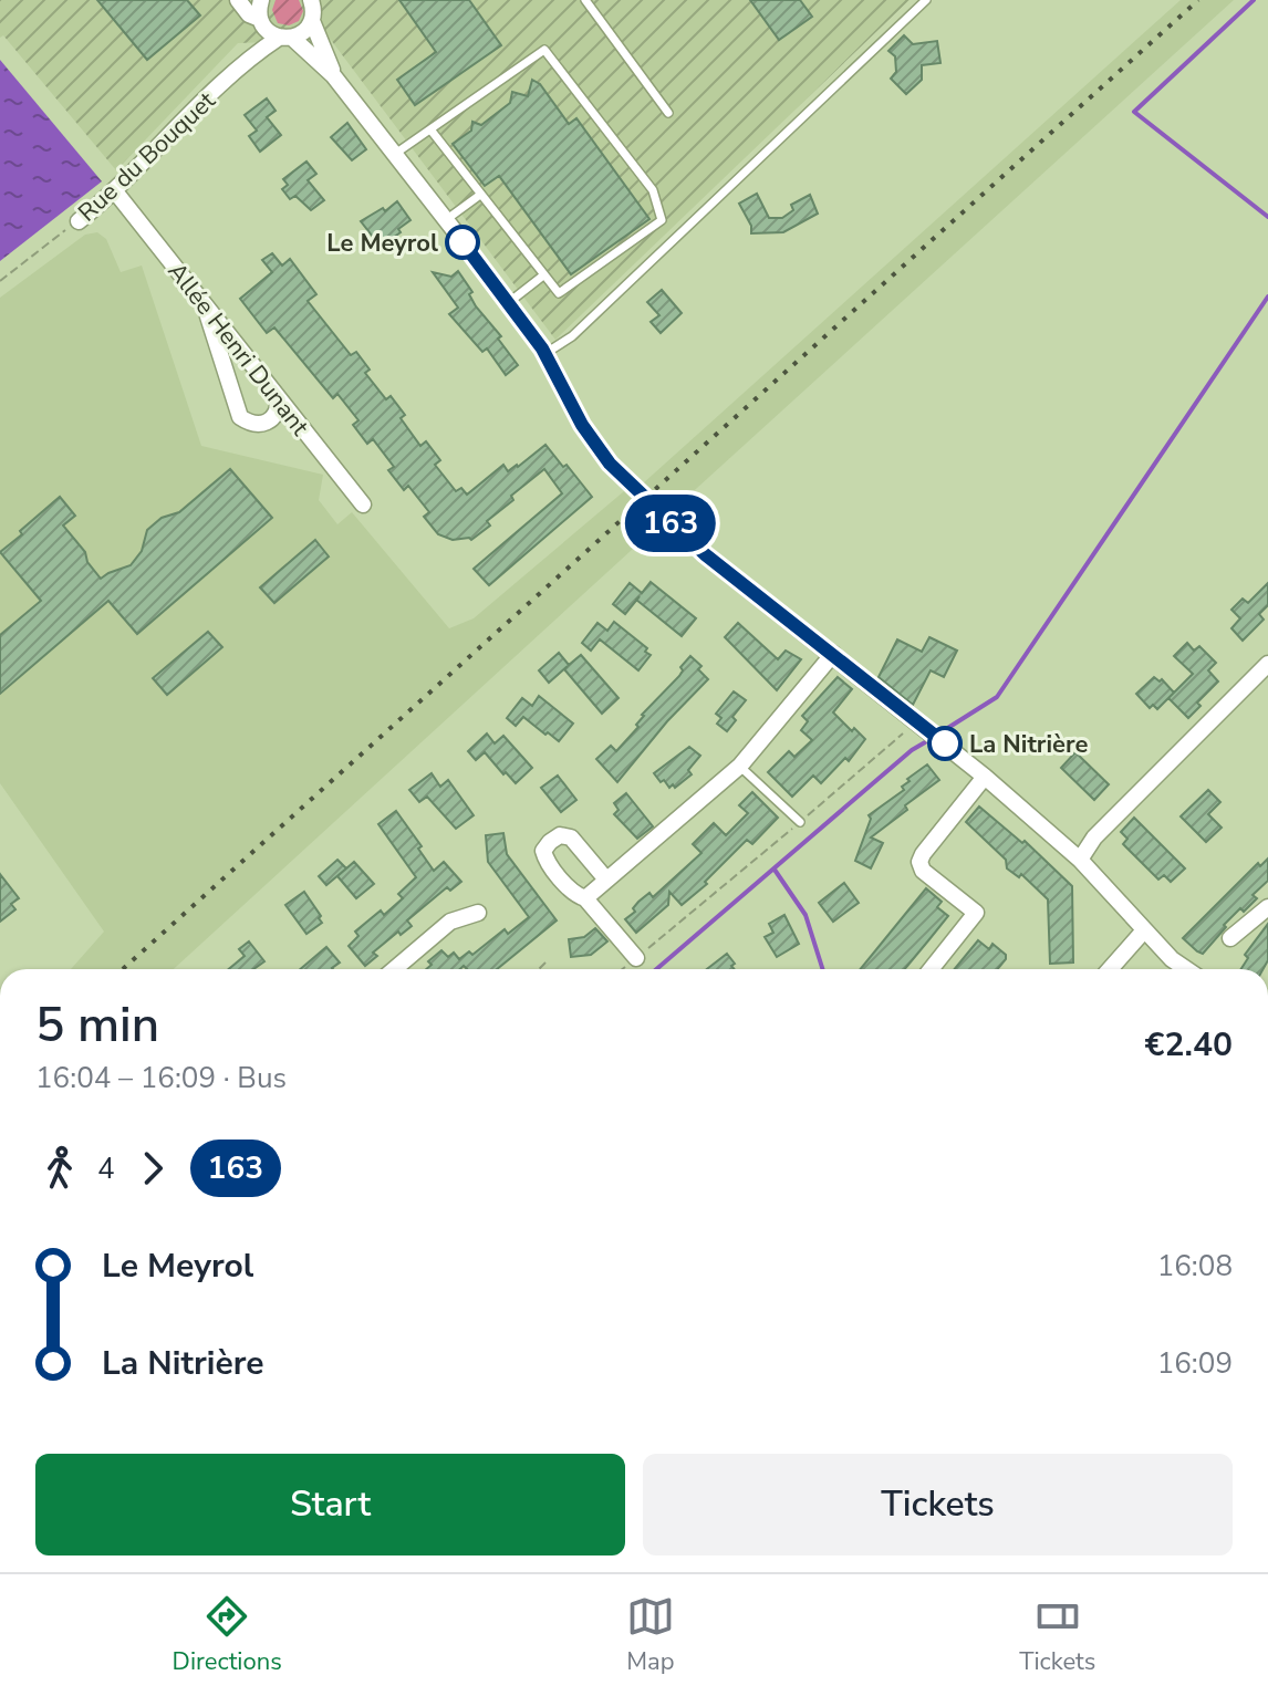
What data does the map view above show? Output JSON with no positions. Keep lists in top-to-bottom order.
{
  "streets": {
    "street": ["Rue du Bouquet", "Allée Henri Dunant"]
  },
  "crossings": [
    ["Rue du Bouquet", "Allée Henri Dunant"]
  ],
  "places": ["Le Meyrol", "La Nitrière"],
  "lines": ["bus line 163"],
  "page": {
    "on_map": "163",
    "heading": ["5 min", "16:04 – 16:09 · Bus", "€2.40"],
    "legs": ["4", "163"],
    "list": [
      {
        "name": "Le Meyrol",
        "value": "16:08"
      },
      {
        "name": "La Nitrière",
        "value": "16:09"
      }
    ],
    "buttons": ["Start", "Tickets"],
    "tabs": ["Directions", "Map", "Tickets"]
  }
}
